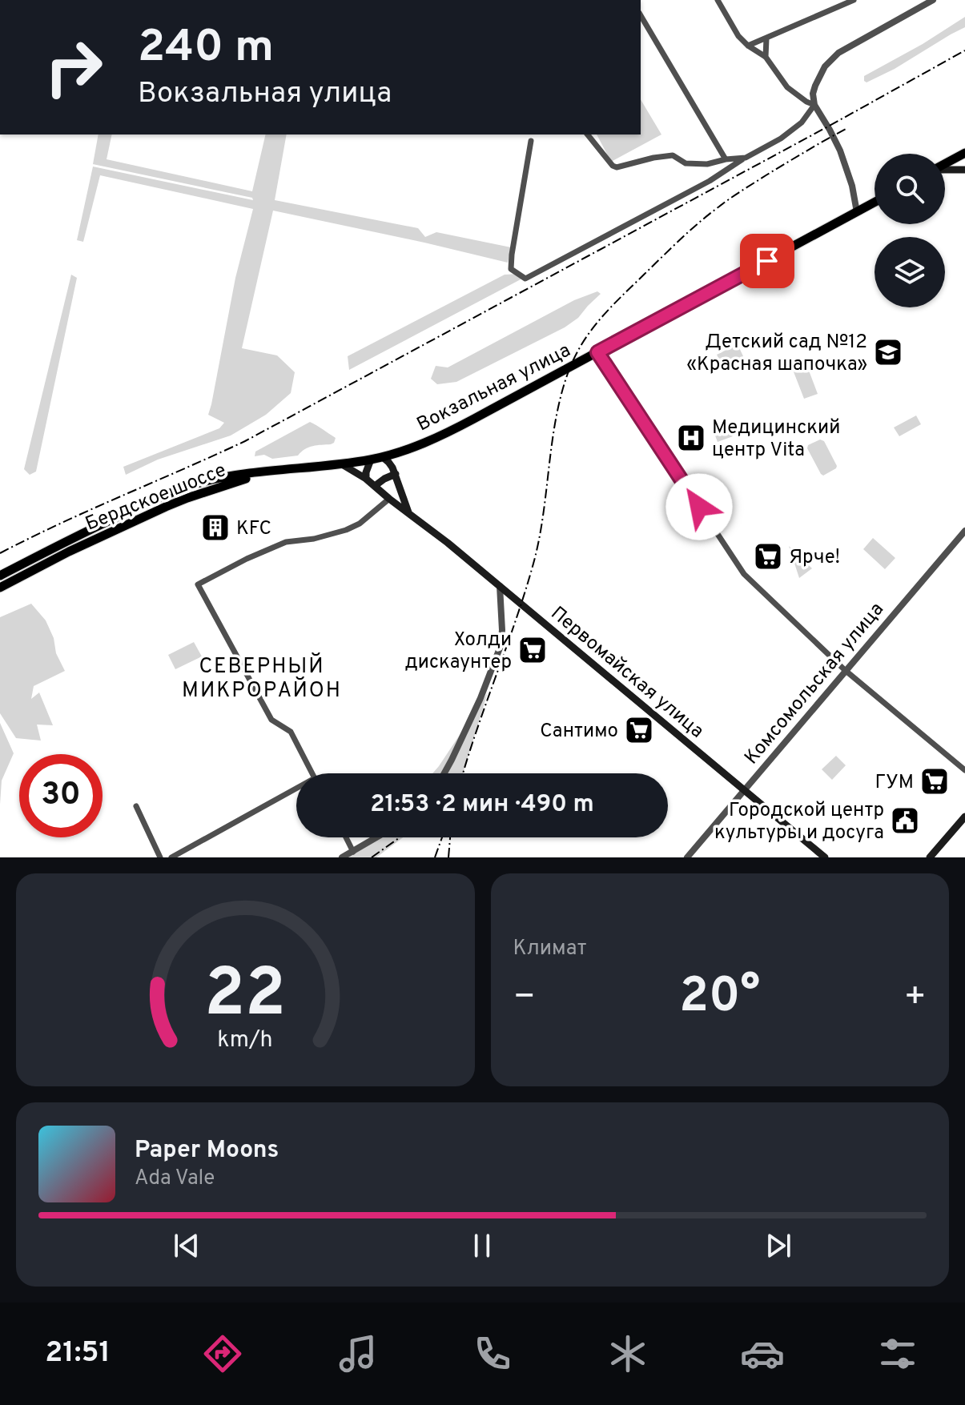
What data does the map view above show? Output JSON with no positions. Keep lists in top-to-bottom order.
{
  "streets": {
    "highway": ["Вокзальная улица", "Бердское шоссе"],
    "main road": ["Первомайская улица"],
    "street": ["Комсомольская улица"]
  },
  "crossings": [
    ["Вокзальная улица", "Бердское шоссе"],
    ["Вокзальная улица", "Первомайская улица"],
    ["Первомайская улица", "Комсомольская улица"]
  ],
  "districts": ["СЕВЕРНЫЙ МИКРОРАЙОН"],
  "places": {
    "school or university": ["Детский сад №12 «Красная шапочка»"],
    "hospital": ["Медицинский центр Vita"],
    "building": ["KFC"],
    "supermarket": [
      "Ярче!",
      "Холди дискаунтер",
      "Сантимо",
      "ГУМ"
    ],
    "public building": ["Городской центр культуры и досуга"]
  },
  "page": {
    "turn": ["240 m", "Вокзальная улица"],
    "limit": "30",
    "trip": "21:53 · 2 мин · 490 m",
    "tile": "Климат",
    "heat": ["−", "20°", "+"],
    "song": ["Paper Moons", "Ada Vale"],
    "tabs": "21:51",
    "gauge": ["22", "km/h"]
  }
}
